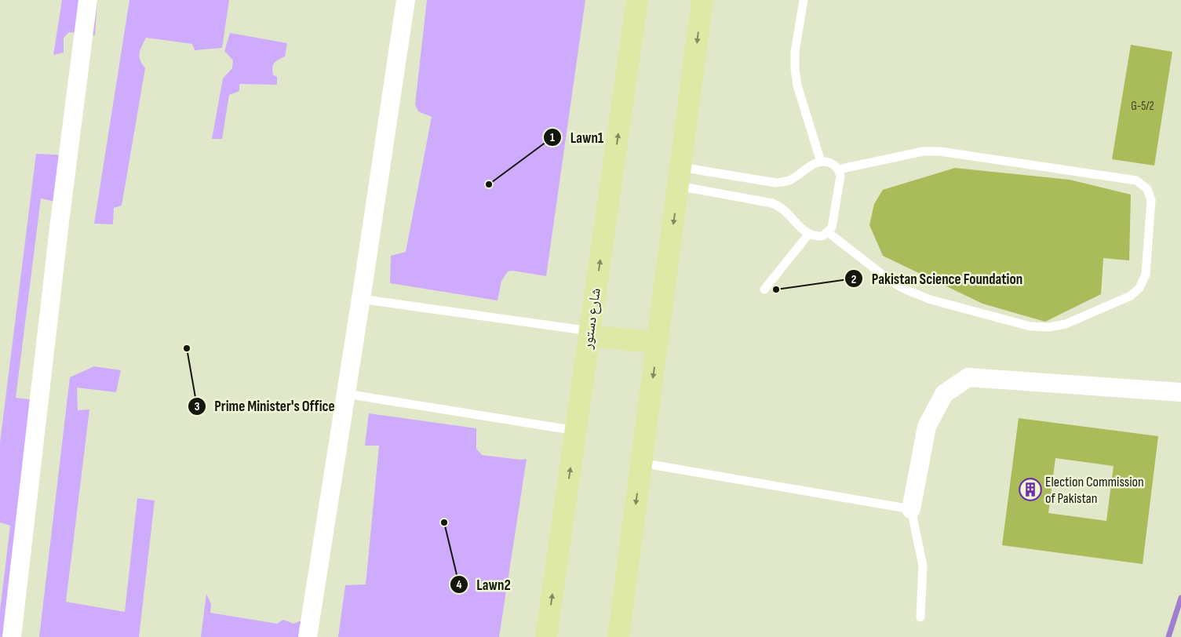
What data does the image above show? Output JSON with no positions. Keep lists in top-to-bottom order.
{
  "streets": {
    "main road": ["شارع دستور"]
  },
  "places": {
    "other": [
      "Lawn1",
      "Pakistan Science Foundation",
      "Prime Minister's Office",
      "Lawn2"
    ],
    "building": ["Election Commission of Pakistan"]
  },
  "house_numbers": ["G-5/2"]
}
